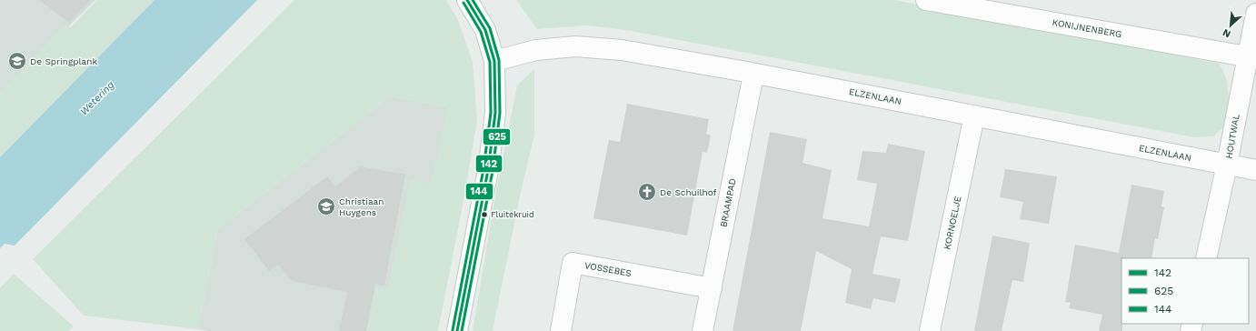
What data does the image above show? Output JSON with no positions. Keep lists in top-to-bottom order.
{
  "streets": {
    "street": [
      "KONIJNENBERG",
      "ELZENLAAN",
      "HOUTWAL",
      "BRAAMPAD",
      "KORNOELJE",
      "VOSSEBES"
    ]
  },
  "crossings": [
    ["KONIJNENBERG", "HOUTWAL"],
    ["ELZENLAAN", "HOUTWAL"],
    ["ELZENLAAN", "BRAAMPAD"],
    ["ELZENLAAN", "KORNOELJE"],
    ["BRAAMPAD", "VOSSEBES"]
  ],
  "water": ["Wetering"],
  "places": {
    "school or university": ["De Springplank", "Christiaan Huygens"],
    "church": ["De Schuilhof"],
    "other": ["Fluitekruid"]
  },
  "lines": ["transit line 142", "transit line 625", "transit line 144"],
  "legend": ["142", "625", "144"],
  "north": "bottom left"
}
